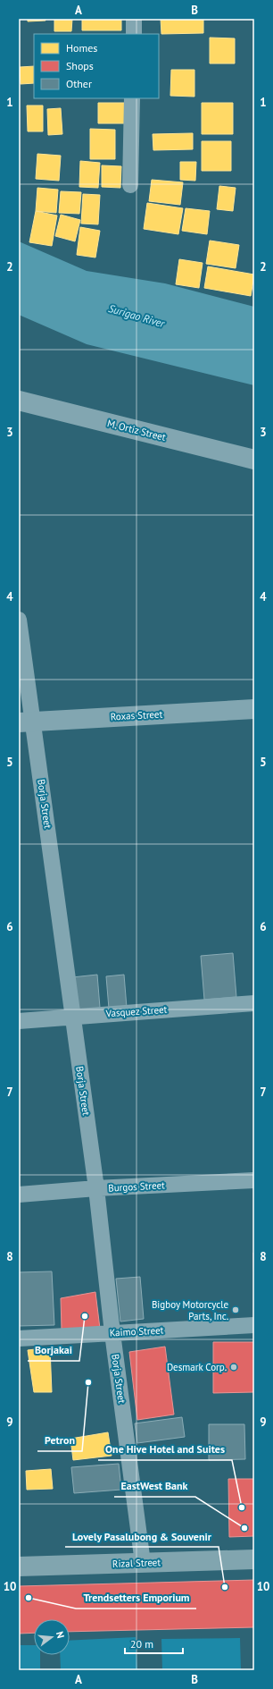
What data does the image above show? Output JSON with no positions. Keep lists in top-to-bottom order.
{
  "streets": {
    "main road": ["Rizal Street"],
    "street": [
      "M. Ortiz Street",
      "Roxas Street",
      "Borja Street",
      "Vasquez Street",
      "Burgos Street",
      "Kaimo Street"
    ]
  },
  "crossings": [
    ["Roxas Street", "Borja Street"],
    ["Borja Street", "Vasquez Street"],
    ["Borja Street", "Burgos Street"],
    ["Borja Street", "Kaimo Street"],
    ["Borja Street", "Rizal Street"]
  ],
  "water": ["Surigao River"],
  "places": [
    "Bigboy Motorcycle Parts, Inc.",
    "Borjakai",
    "Desmark Corp.",
    "Petron",
    "One Hive Hotel and Suites",
    "EastWest Bank",
    "Lovely Pasalubong & Souvenir",
    "Trendsetters Emporium"
  ],
  "legend": ["Homes", "Shops", "Other"],
  "scale_bar": "20 m",
  "north": "right",
  "grid": {
    "columns": ["A", "B"],
    "rows": [
      "1",
      "2",
      "3",
      "4",
      "5",
      "6",
      "7",
      "8",
      "9",
      "10"
    ]
  }
}
